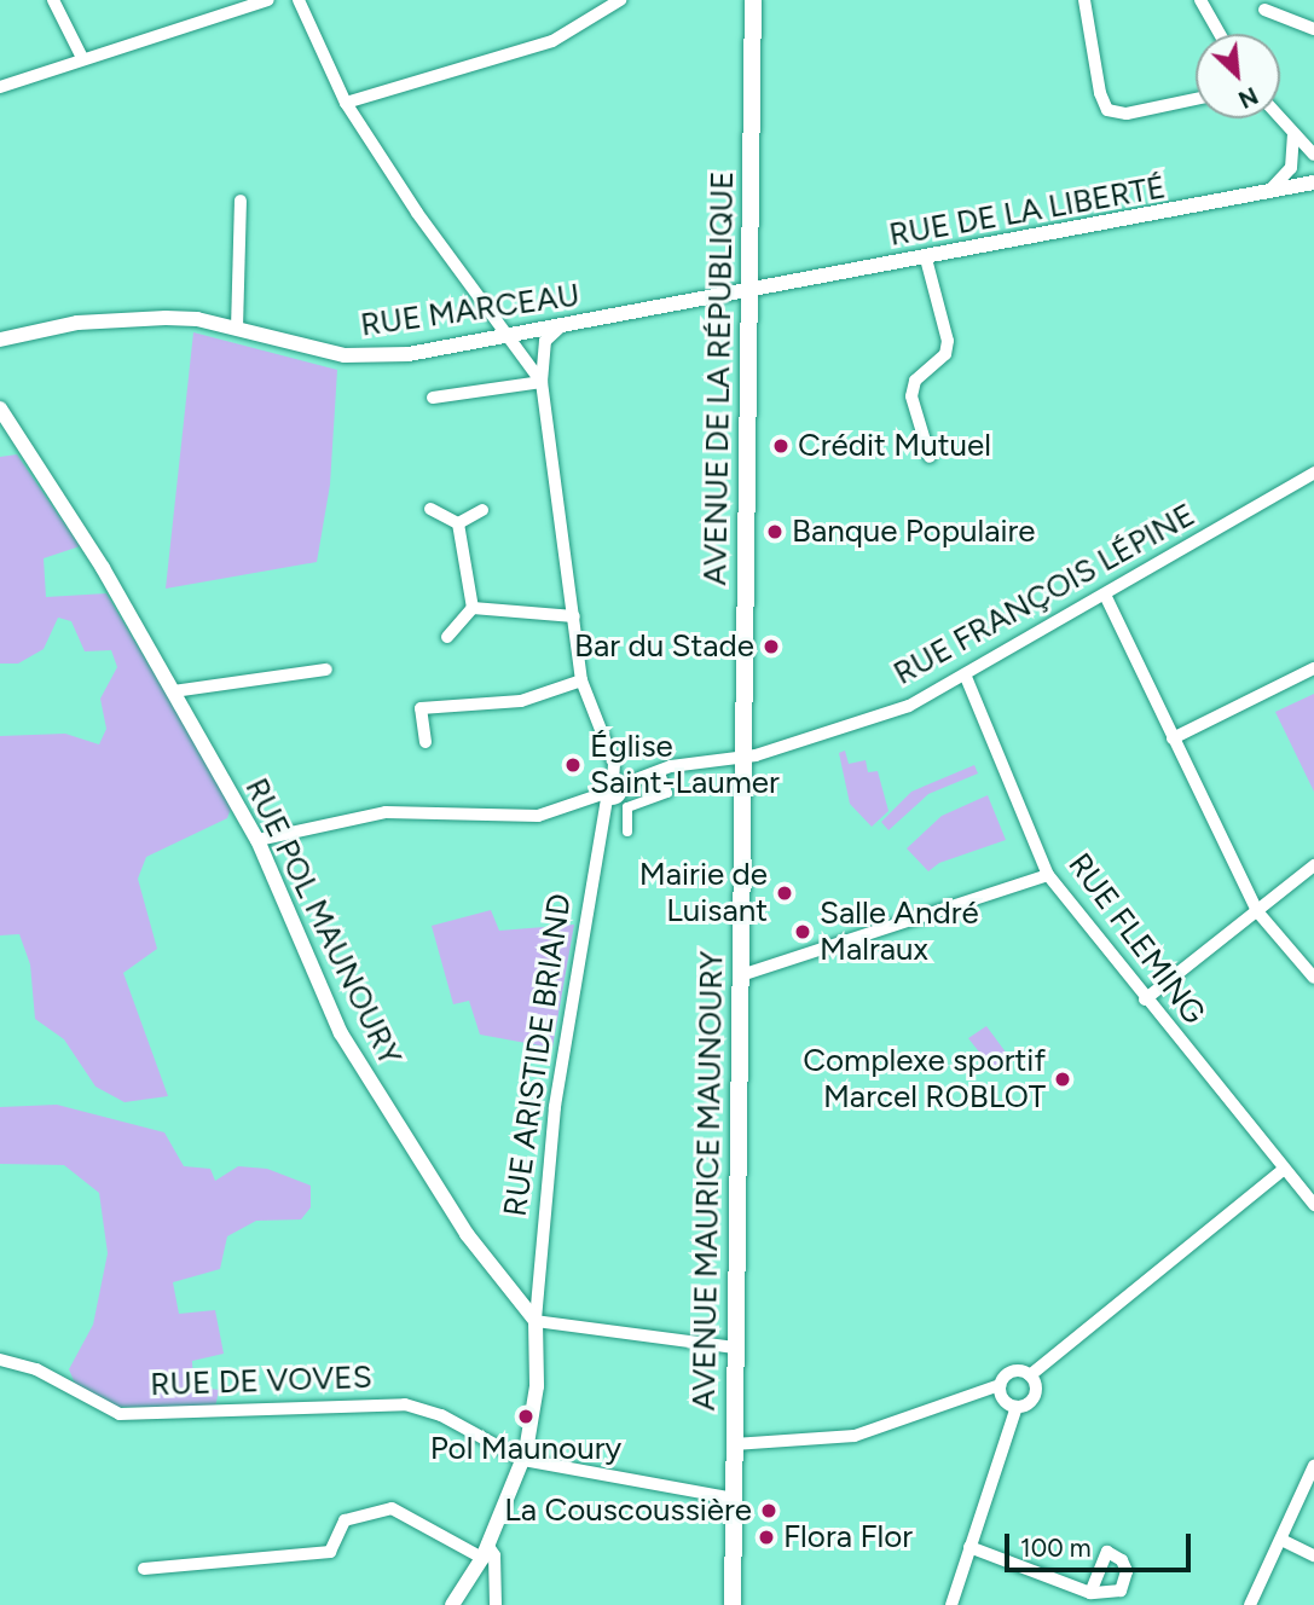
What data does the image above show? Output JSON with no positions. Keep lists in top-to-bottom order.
{
  "streets": {
    "main road": ["AVENUE DE LA RÉPUBLIQUE", "AVENUE MAURICE MAUNOURY"],
    "street": [
      "RUE DE LA LIBERTÉ",
      "RUE MARCEAU",
      "RUE FRANÇOIS LÉPINE",
      "RUE POL MAUNOURY",
      "RUE FLEMING",
      "RUE ARISTIDE BRIAND",
      "RUE DE VOVES"
    ]
  },
  "crossings": [
    ["RUE DE LA LIBERTÉ", "RUE MARCEAU"],
    ["RUE DE LA LIBERTÉ", "AVENUE DE LA RÉPUBLIQUE"],
    ["RUE MARCEAU", "AVENUE DE LA RÉPUBLIQUE"],
    ["AVENUE DE LA RÉPUBLIQUE", "RUE FRANÇOIS LÉPINE"],
    ["AVENUE DE LA RÉPUBLIQUE", "AVENUE MAURICE MAUNOURY"],
    ["RUE FRANÇOIS LÉPINE", "RUE FLEMING"],
    ["RUE FRANÇOIS LÉPINE", "AVENUE MAURICE MAUNOURY"],
    ["RUE POL MAUNOURY", "RUE ARISTIDE BRIAND"],
    ["AVENUE MAURICE MAUNOURY", "RUE DE VOVES"]
  ],
  "places": [
    "Crédit Mutuel",
    "Banque Populaire",
    "Bar du Stade",
    "Église Saint-Laumer",
    "Mairie de Luisant",
    "Salle André Malraux",
    "Complexe sportif Marcel ROBLOT",
    "Pol Maunoury",
    "La Couscoussière",
    "Flora Flor"
  ],
  "scale_bar": "100 m",
  "north": "bottom right"
}
